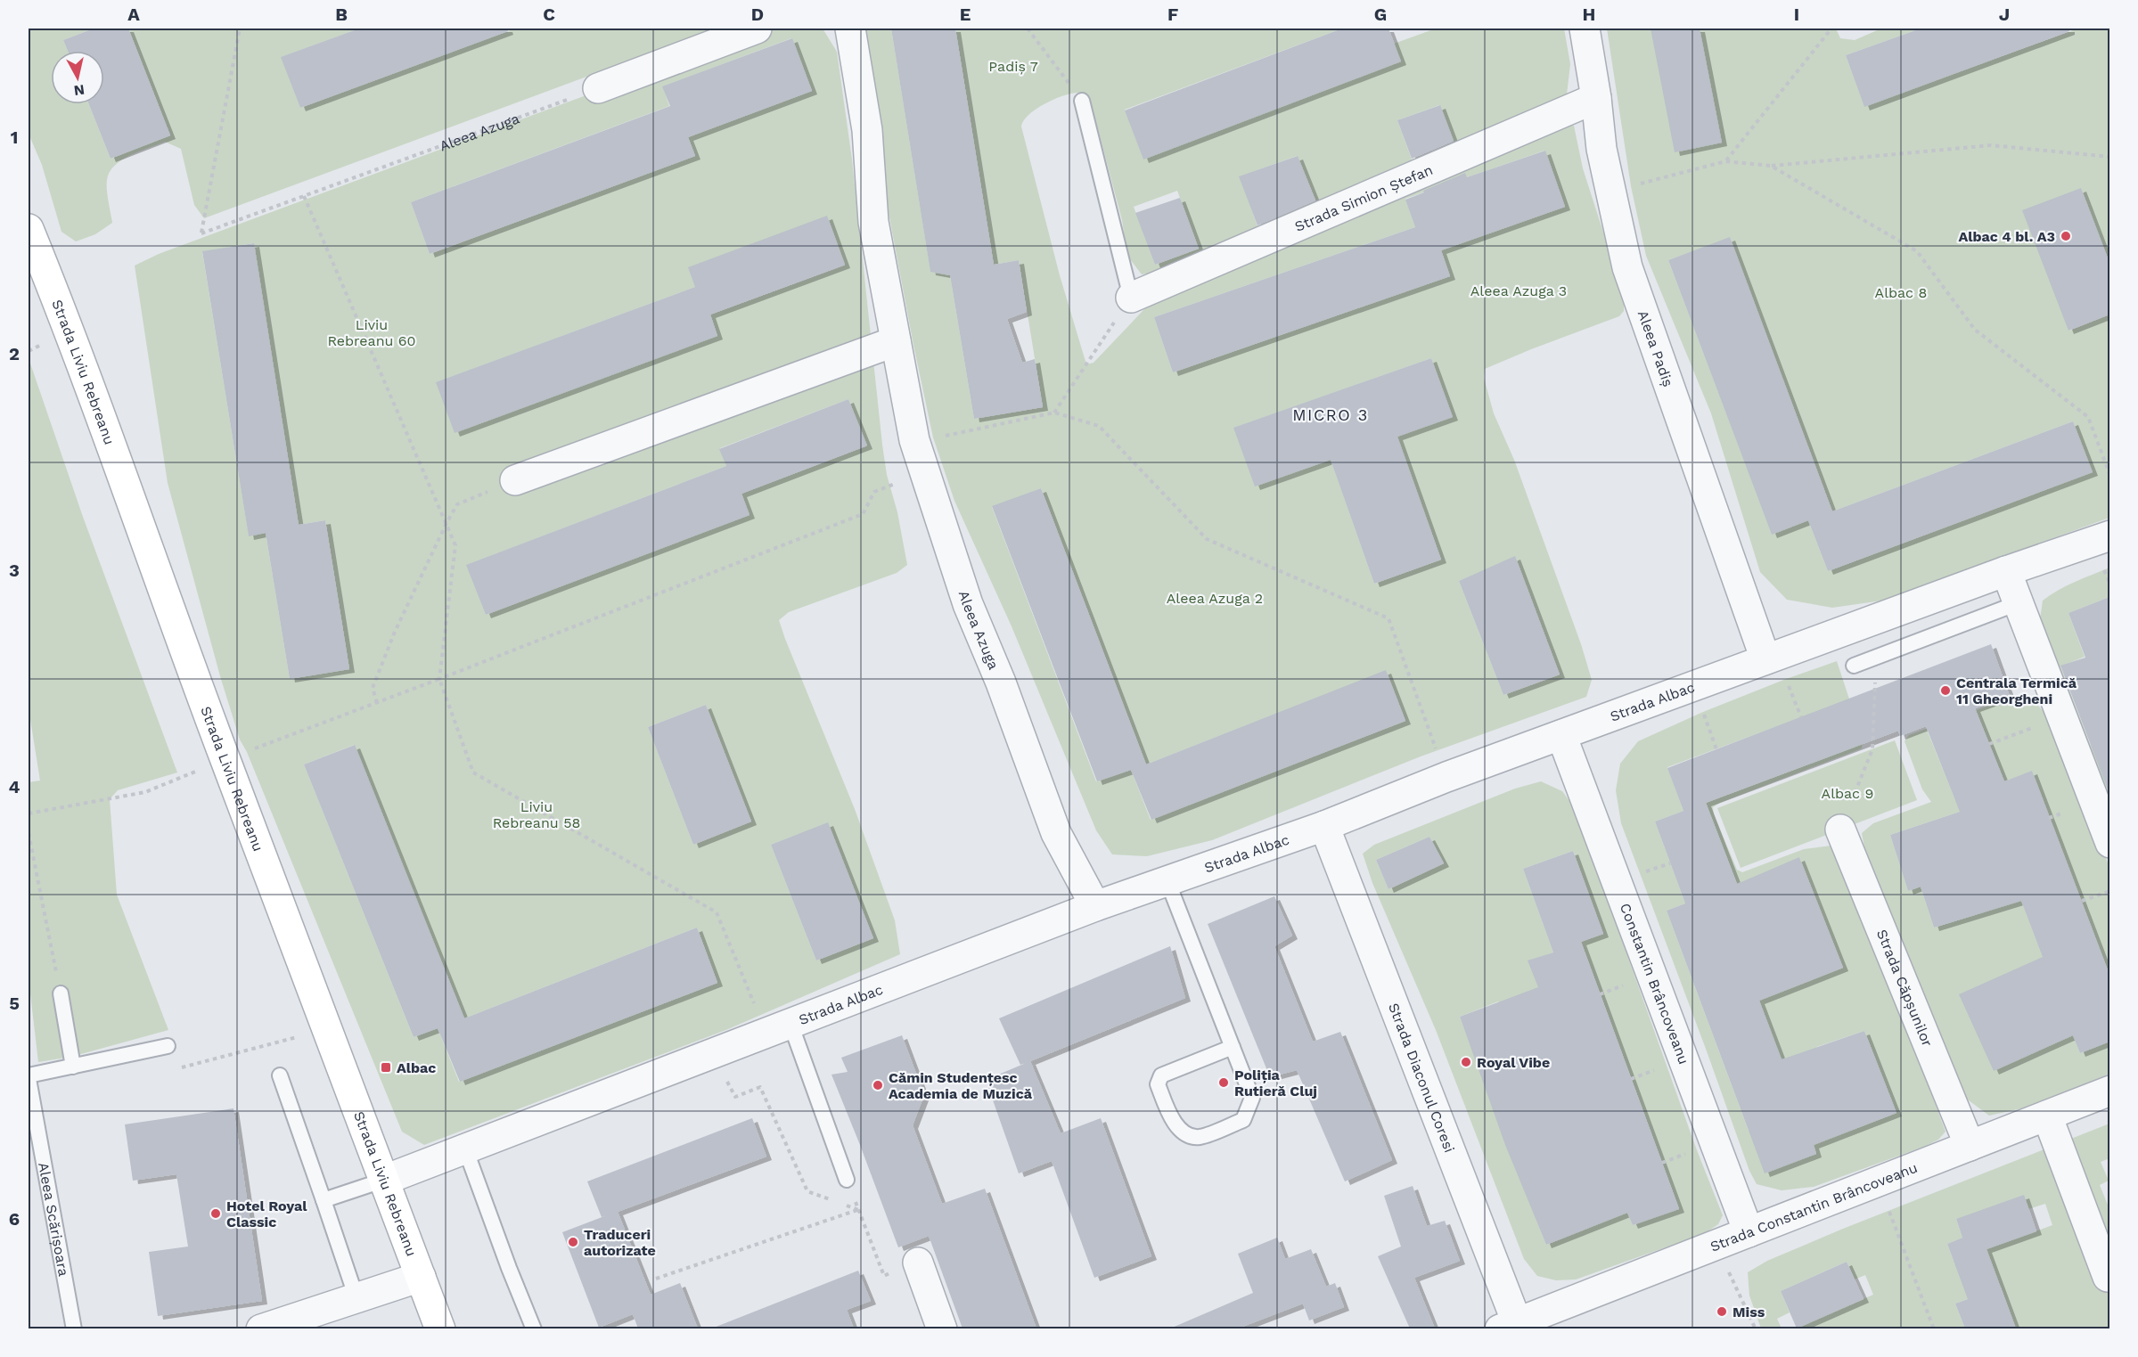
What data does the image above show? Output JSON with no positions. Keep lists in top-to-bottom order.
{
  "streets": {
    "street": [
      "Aleea Azuga",
      "Strada Simion Ștefan",
      "Aleea Padiș",
      "Strada Liviu Rebreanu",
      "Strada Albac",
      "Constantin Brâncoveanu",
      "Strada Căpșunilor",
      "Strada Diaconul Coresi",
      "Strada Constantin Brâncoveanu"
    ],
    "lane": ["Aleea Scărișoara"]
  },
  "crossings": [
    ["Aleea Azuga", "Strada Albac"],
    ["Strada Simion Ștefan", "Aleea Padiș"],
    ["Aleea Padiș", "Strada Albac"],
    ["Strada Liviu Rebreanu", "Strada Albac"],
    ["Strada Albac", "Constantin Brâncoveanu"],
    ["Strada Albac", "Strada Diaconul Coresi"],
    ["Constantin Brâncoveanu", "Strada Constantin Brâncoveanu"],
    ["Strada Căpșunilor", "Strada Constantin Brâncoveanu"],
    ["Strada Diaconul Coresi", "Strada Constantin Brâncoveanu"]
  ],
  "districts": ["MICRO 3"],
  "parks": [
    "Padiș 7",
    "Aleea Azuga 3",
    "Albac 8",
    "Liviu Rebreanu 60",
    "Aleea Azuga 2",
    "Albac 9",
    "Liviu Rebreanu 58"
  ],
  "places": {
    "other": [
      "Albac 4 bl. A3",
      "Centrala Termică 11 Gheorgheni",
      "Royal Vibe",
      "Poliția Rutieră Cluj",
      "Cămin Studențesc Academia de Muzică",
      "Hotel Royal Classic",
      "Traduceri autorizate",
      "Miss"
    ],
    "transit": ["Albac"]
  },
  "north": "bottom",
  "grid": {
    "columns": [
      "A",
      "B",
      "C",
      "D",
      "E",
      "F",
      "G",
      "H",
      "I",
      "J"
    ],
    "rows": [
      "1",
      "2",
      "3",
      "4",
      "5",
      "6"
    ]
  }
}
